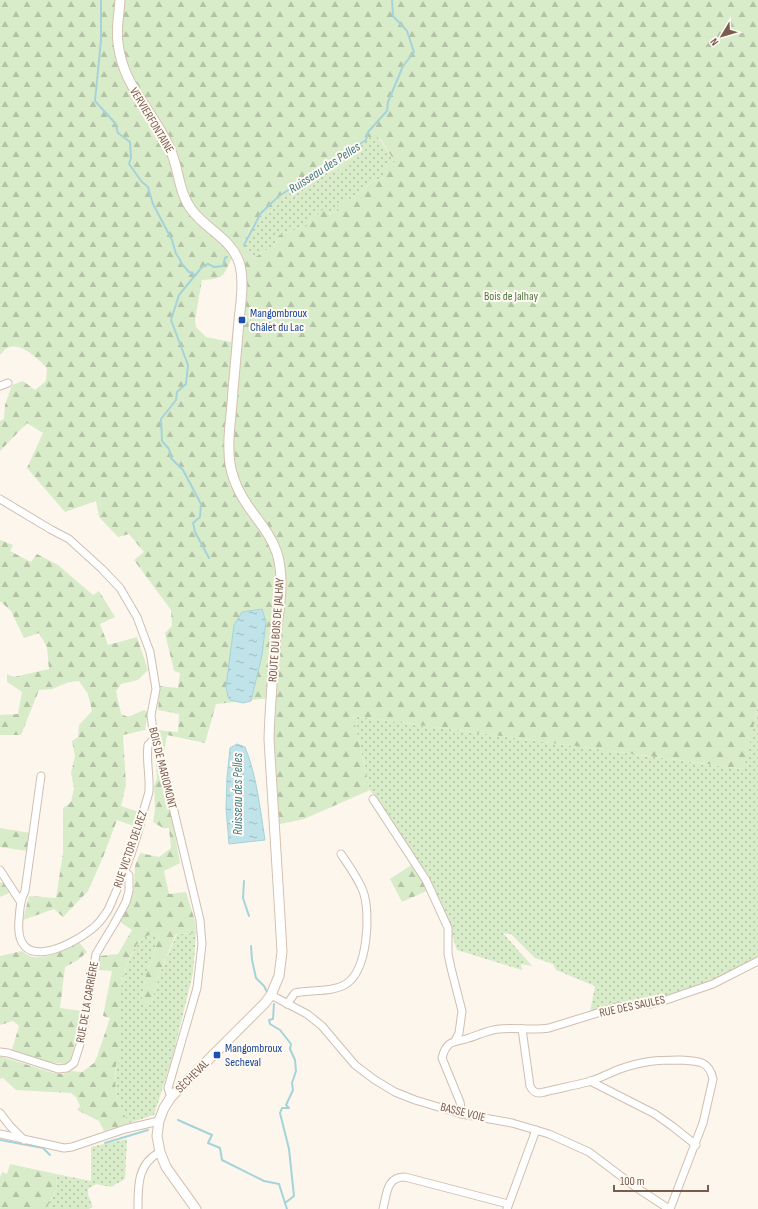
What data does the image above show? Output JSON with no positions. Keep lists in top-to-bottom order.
{
  "streets": {
    "main road": ["VERVIERFONTAINE", "ROUTE DU BOIS DE JALHAY", "SÈCHEVAL"],
    "street": [
      "BOIS DE MARIOMONT",
      "RUE VICTOR DELREZ",
      "RUE DE LA CARRIÈRE",
      "RUE DES SAULES",
      "BASSE VOIE"
    ]
  },
  "crossings": [
    ["VERVIERFONTAINE", "ROUTE DU BOIS DE JALHAY"],
    ["ROUTE DU BOIS DE JALHAY", "SÈCHEVAL"],
    ["ROUTE DU BOIS DE JALHAY", "BASSE VOIE"],
    ["BOIS DE MARIOMONT", "RUE VICTOR DELREZ"],
    ["BOIS DE MARIOMONT", "SÈCHEVAL"],
    ["RUE VICTOR DELREZ", "RUE DE LA CARRIÈRE"]
  ],
  "water": ["Ruisseau des Pelles"],
  "parks": ["Bois de Jalhay"],
  "places": {
    "transit": ["Mangombroux Châlet du Lac", "Mangombroux Secheval"]
  },
  "scale_bar": "100 m",
  "north": "bottom left"
}
